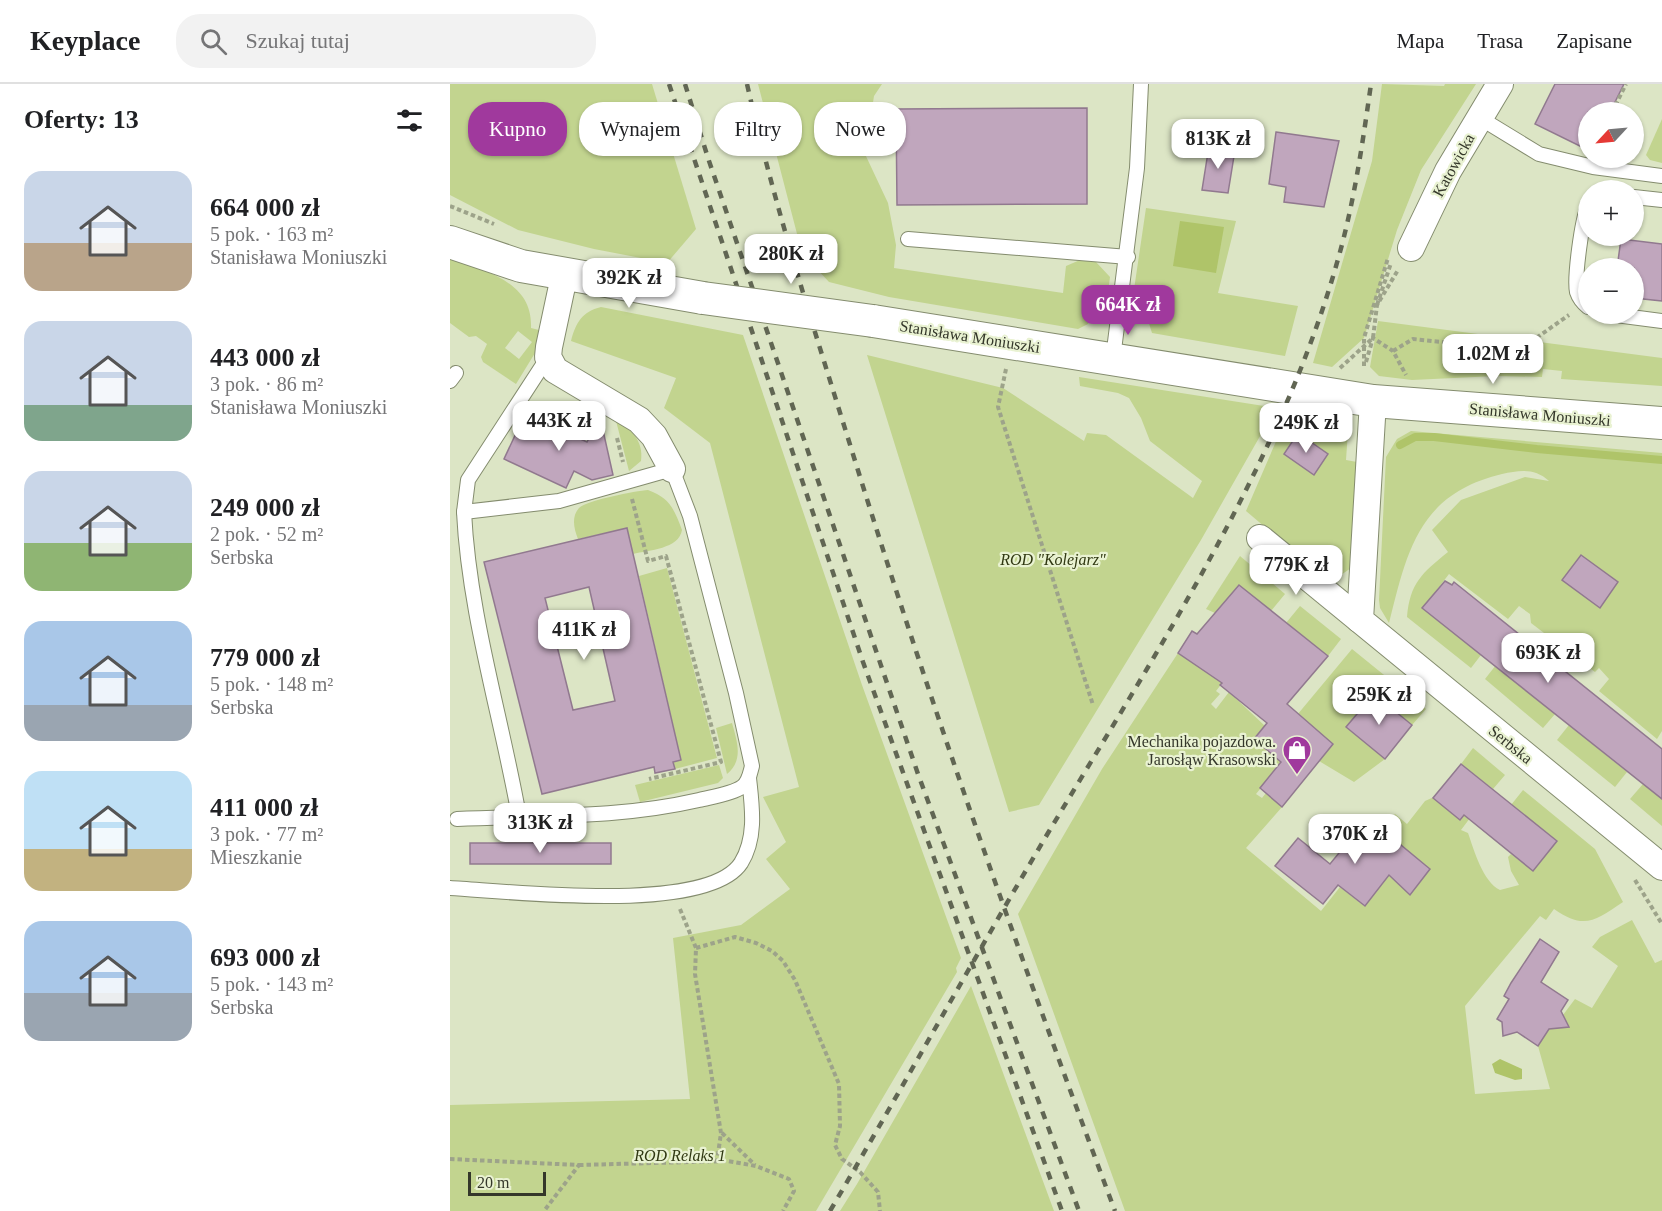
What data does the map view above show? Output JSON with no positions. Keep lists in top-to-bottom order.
{
  "streets": {
    "street": ["Katowicka", "Stanisława Moniuszki", "Serbska"]
  },
  "parks": ["ROD \"Kolejarz\"", "ROD Relaks 1"],
  "places": {
    "shop": ["Mechanika pojazdowa. Jarosłąw Krasowski"]
  },
  "scale_bar": "20 m",
  "north": "bottom left",
  "page": {
    "header": "Keyplace",
    "search": "Szukaj tutaj",
    "nav": ["Mapa", "Trasa", "Zapisane"],
    "heading": "Oferty: 13",
    "map_buttons": ["+", "−"],
    "chip": [
      "Kupno",
      "Wynajem",
      "Filtry",
      "Nowe"
    ],
    "price": [
      "813K zł",
      "280K zł",
      "392K zł",
      "664K zł",
      "1.02M zł",
      "443K zł",
      "249K zł",
      "779K zł",
      "411K zł",
      "693K zł",
      "259K zł",
      "313K zł",
      "370K zł"
    ],
    "list": [
      {
        "name": "664 000 zł",
        "note": "5 pok. · 163 m² · Stanisława Moniuszki"
      },
      {
        "name": "443 000 zł",
        "note": "3 pok. · 86 m² · Stanisława Moniuszki"
      },
      {
        "name": "249 000 zł",
        "note": "2 pok. · 52 m² · Serbska"
      },
      {
        "name": "779 000 zł",
        "note": "5 pok. · 148 m² · Serbska"
      },
      {
        "name": "411 000 zł",
        "note": "3 pok. · 77 m² · Mieszkanie"
      },
      {
        "name": "693 000 zł",
        "note": "5 pok. · 143 m² · Serbska"
      }
    ],
    "scale": "20 m"
  }
}
